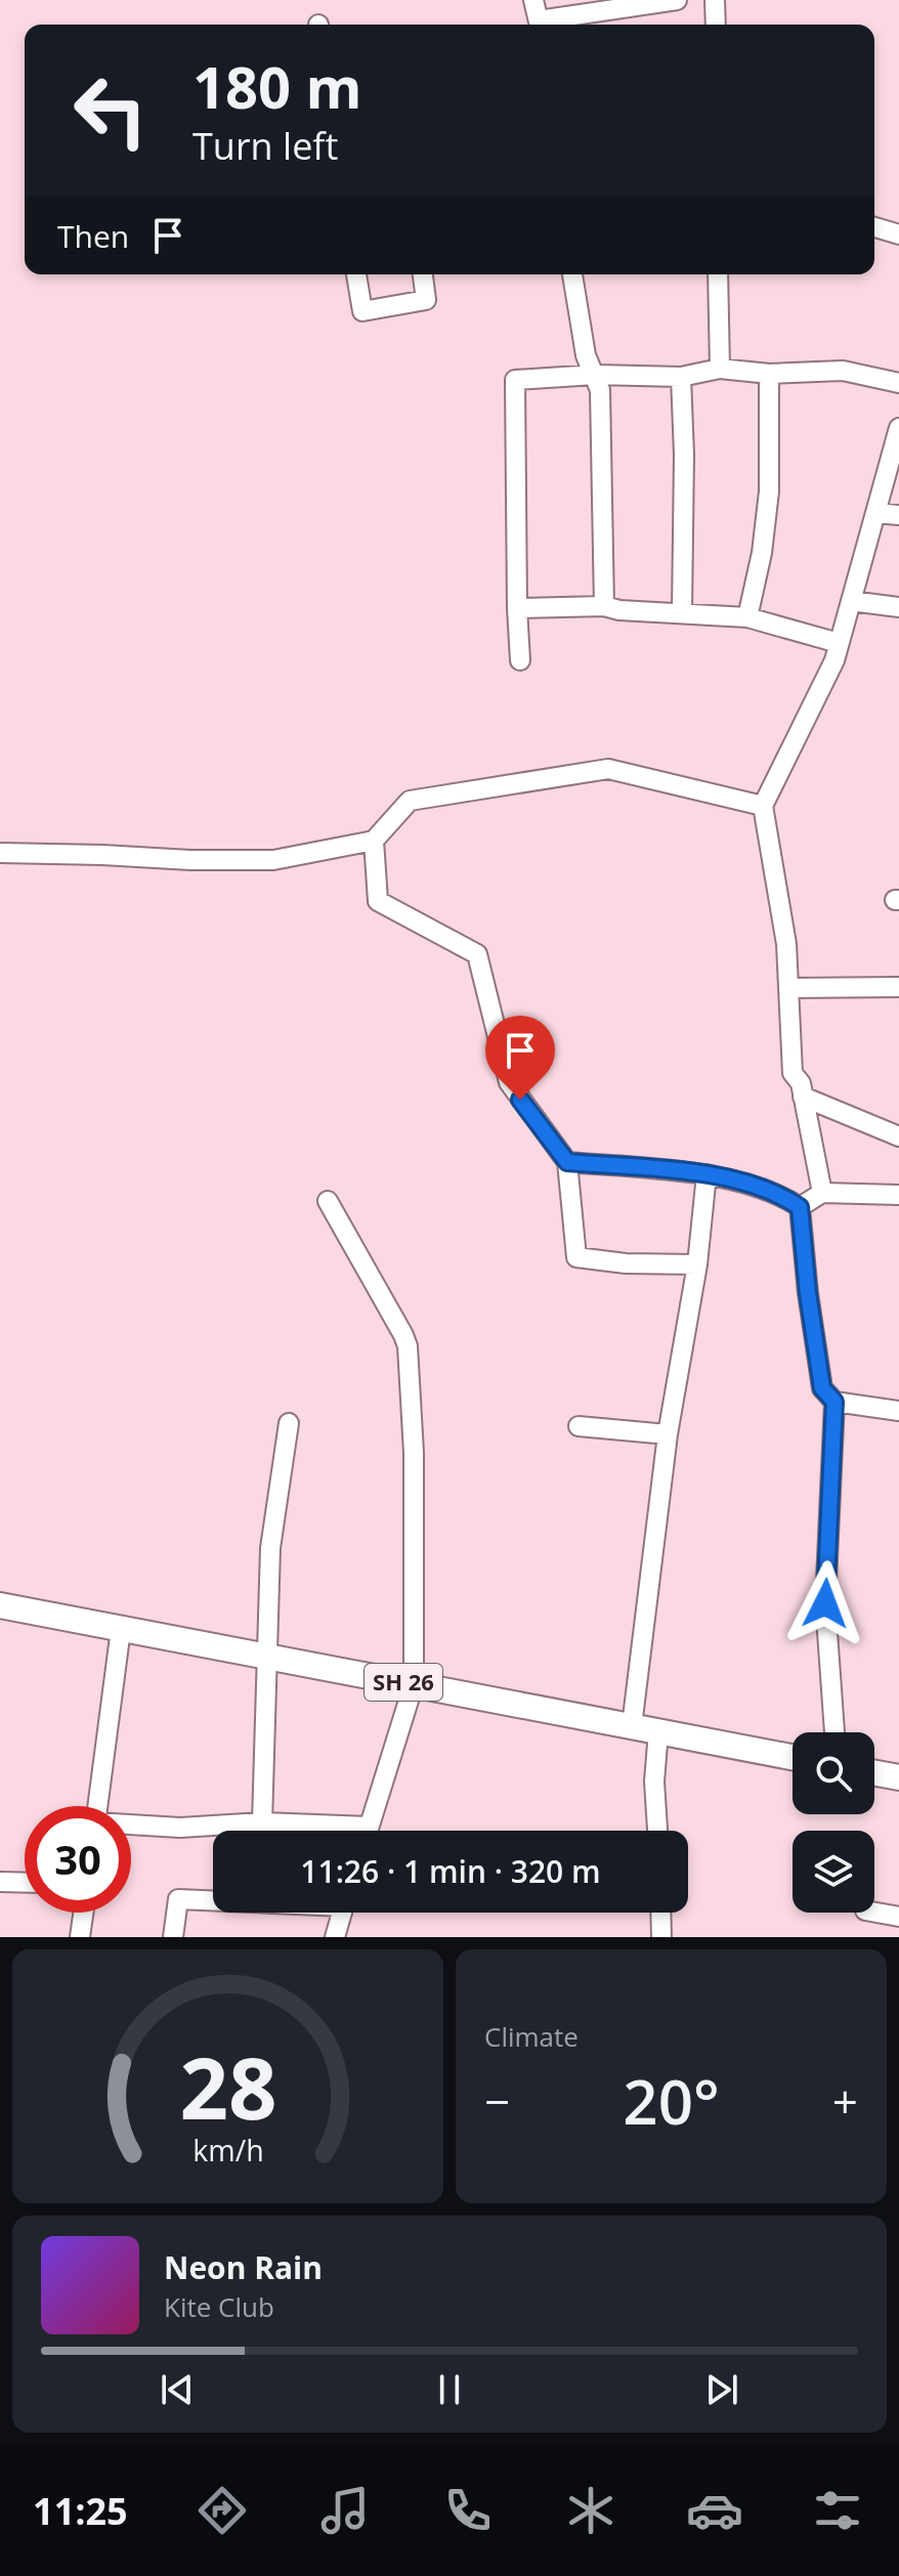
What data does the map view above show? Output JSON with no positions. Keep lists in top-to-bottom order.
{
  "streets": {
    "main road": ["SH 26"]
  },
  "page": {
    "turn": ["180 m", "Turn left"],
    "then": "Then",
    "limit": "30",
    "trip": "11:26 · 1 min · 320 m",
    "tile": "Climate",
    "heat": ["−", "20°", "+"],
    "song": ["Neon Rain", "Kite Club"],
    "tabs": "11:25",
    "gauge": ["28", "km/h"]
  }
}
